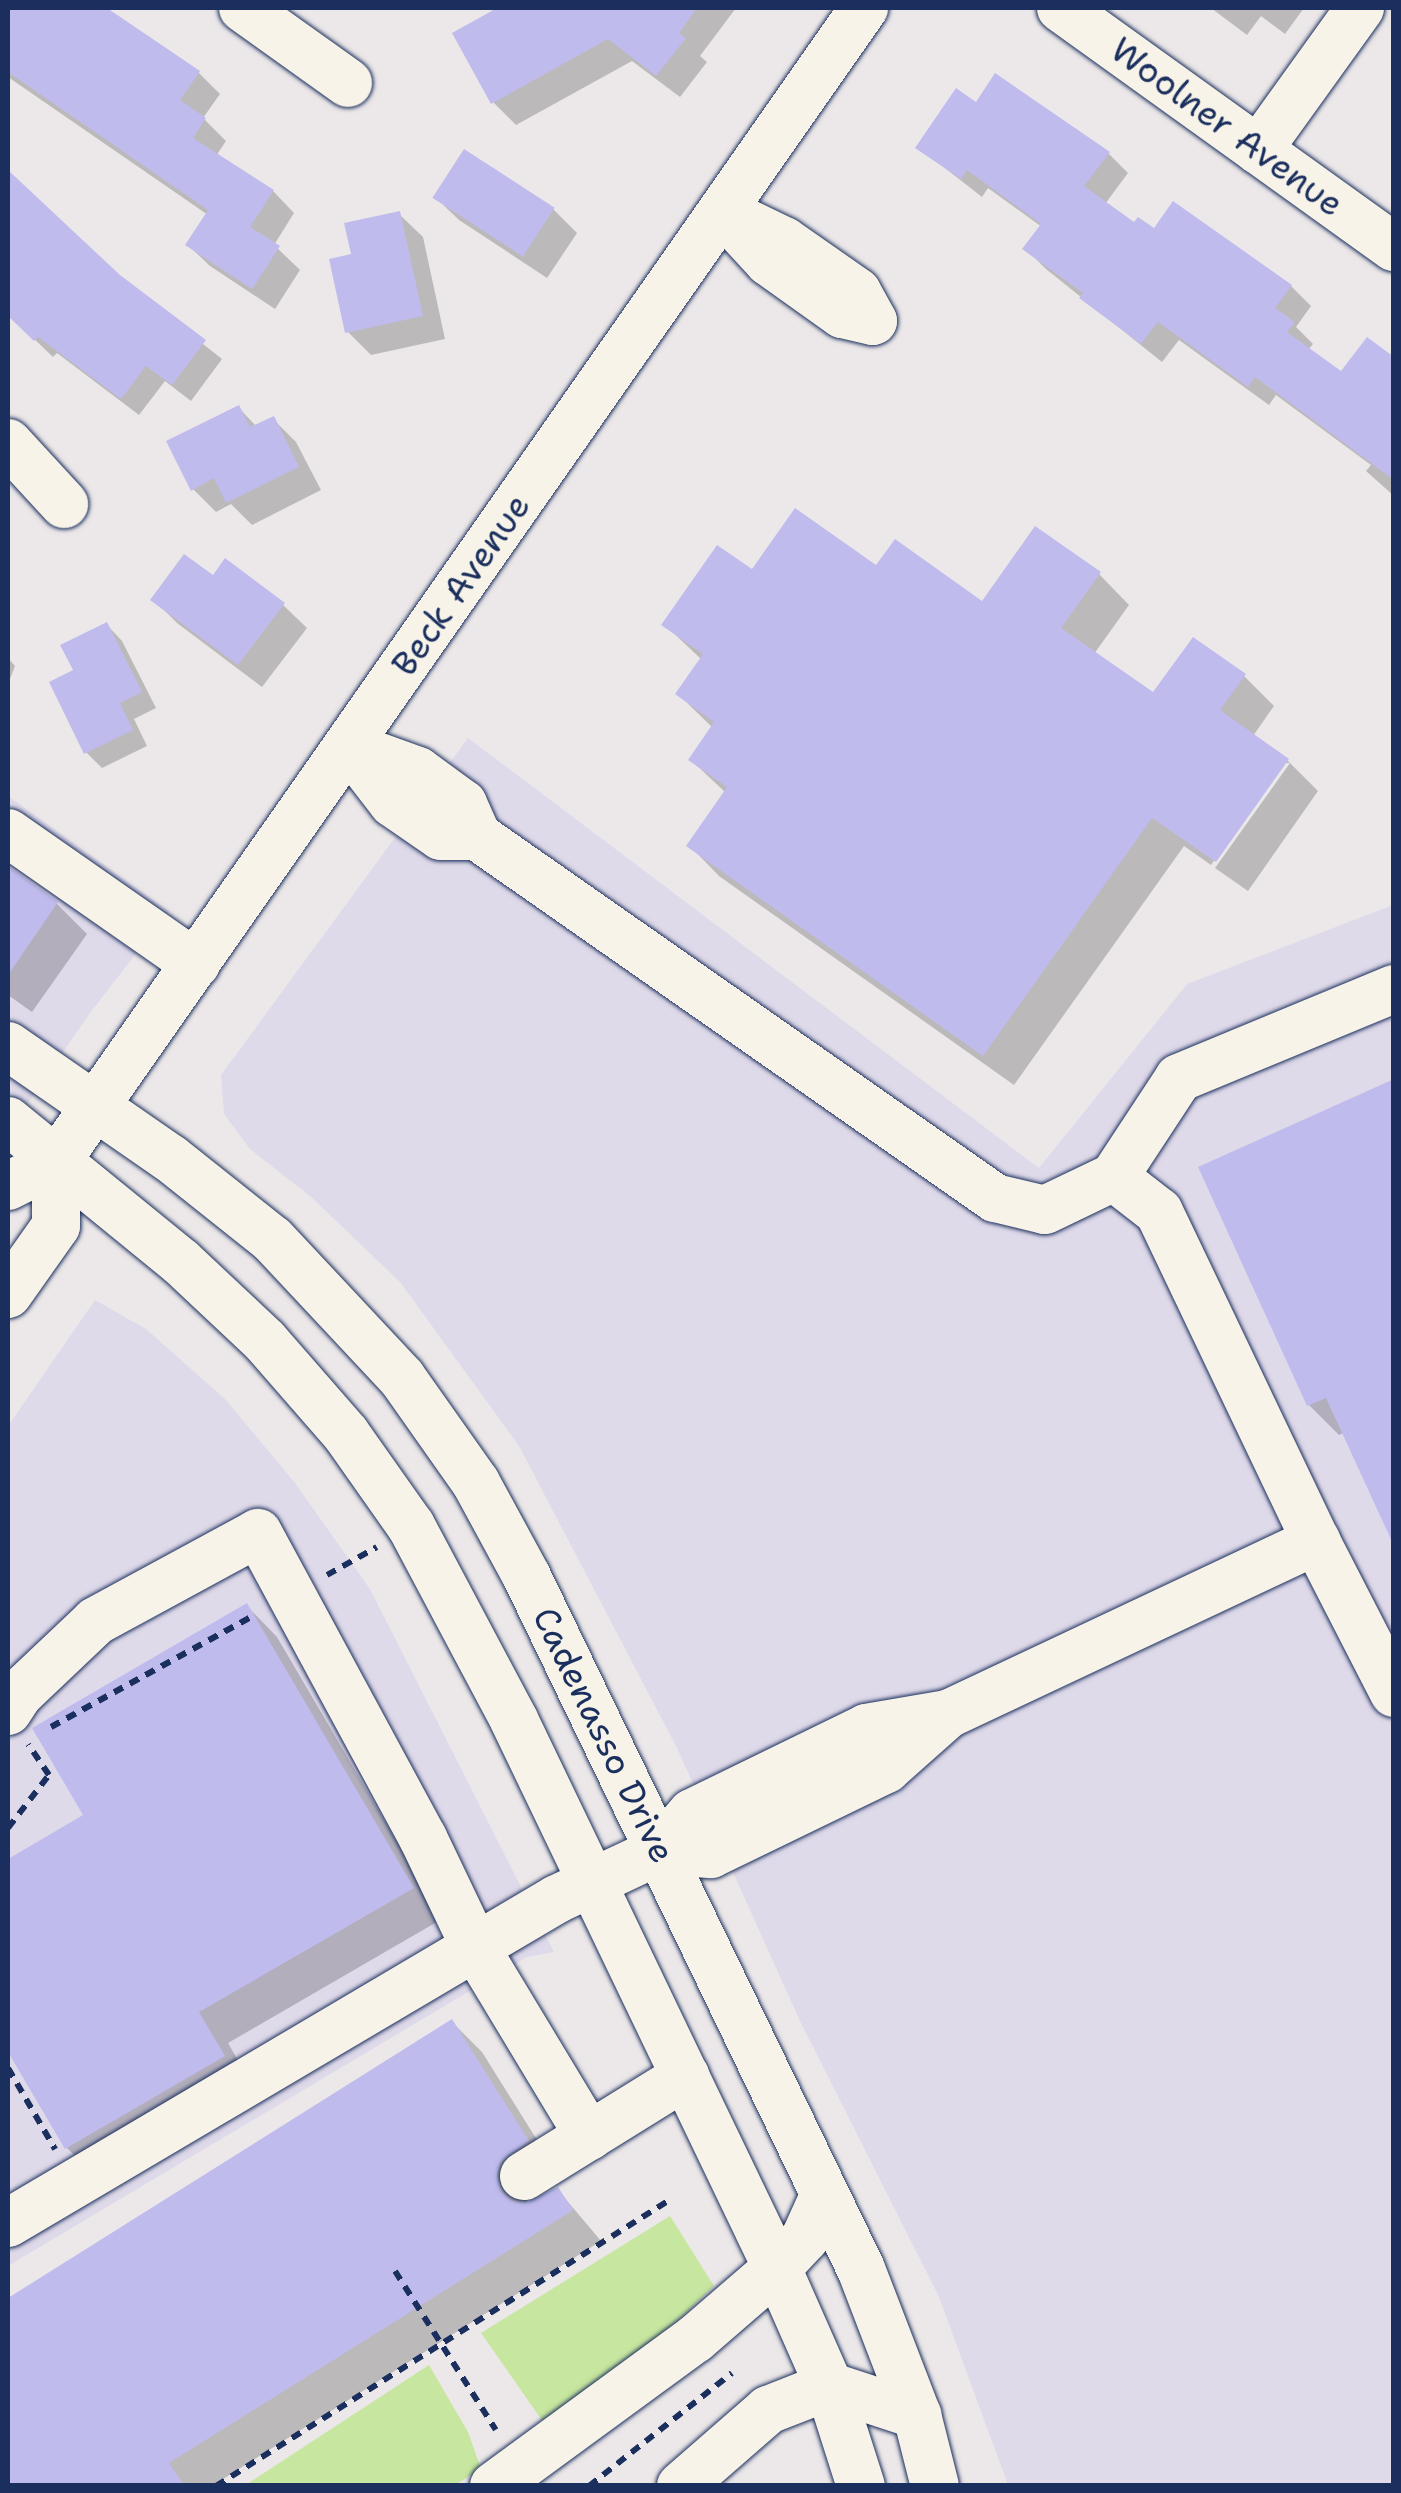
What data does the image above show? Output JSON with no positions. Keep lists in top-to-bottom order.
{
  "streets": {
    "street": ["Woolner Avenue", "Beck Avenue", "Cadenasso Drive"]
  },
  "crossings": [
    ["Beck Avenue", "Cadenasso Drive"]
  ]
}
